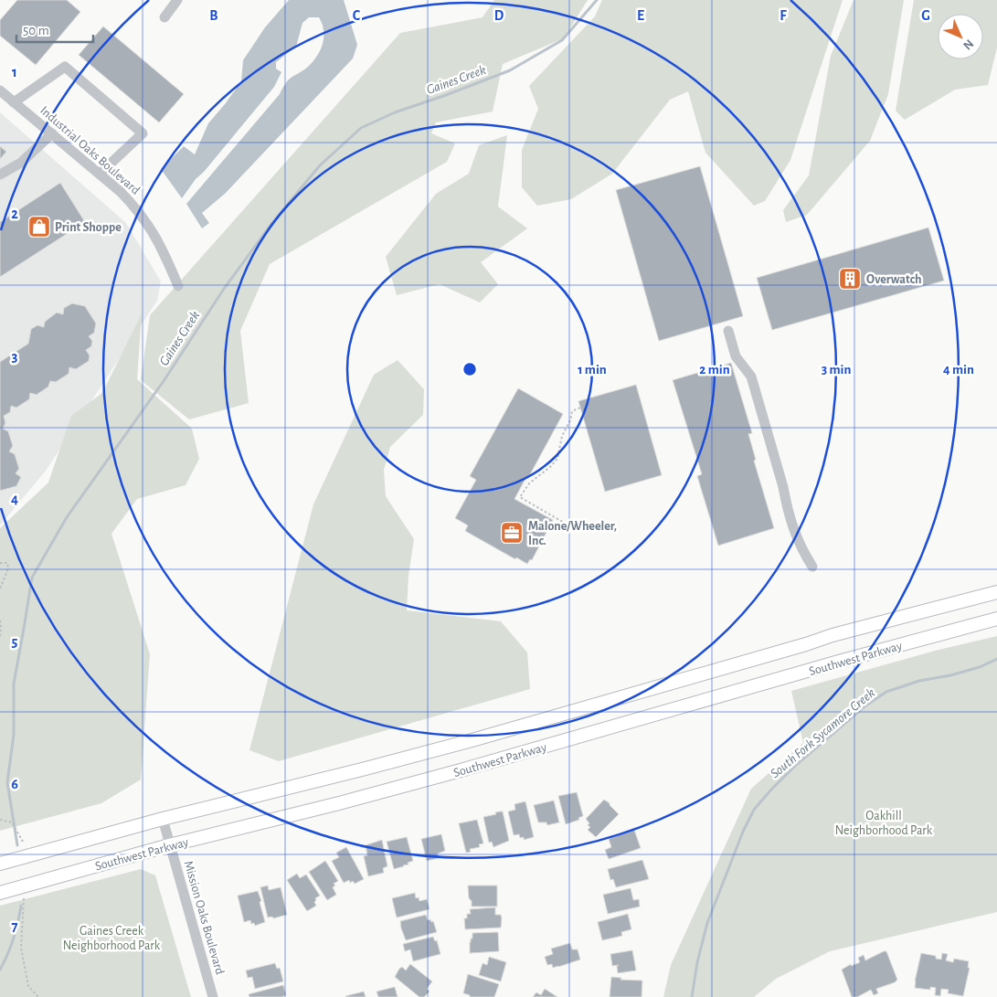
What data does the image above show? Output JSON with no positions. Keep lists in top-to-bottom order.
{
  "streets": {
    "main road": ["Southwest Parkway"],
    "street": ["Industrial Oaks Boulevard", "Mission Oaks Boulevard"]
  },
  "crossings": [
    ["Southwest Parkway", "Mission Oaks Boulevard"]
  ],
  "water": ["Gaines Creek", "South Fork Sycamore Creek"],
  "parks": ["Oakhill Neighborhood Park", "Gaines Creek Neighborhood Park"],
  "places": {
    "shop": ["Print Shoppe"],
    "building": ["Overwatch"],
    "office": ["Malone/Wheeler, Inc."]
  },
  "scale_bar": "50 m",
  "north": "bottom right",
  "grid": {
    "columns": [
      "B",
      "C",
      "D",
      "E",
      "F",
      "G"
    ],
    "rows": [
      "1",
      "2",
      "3",
      "4",
      "5",
      "6",
      "7"
    ]
  },
  "rings": [
    "1 min",
    "2 min",
    "3 min",
    "4 min"
  ]
}
